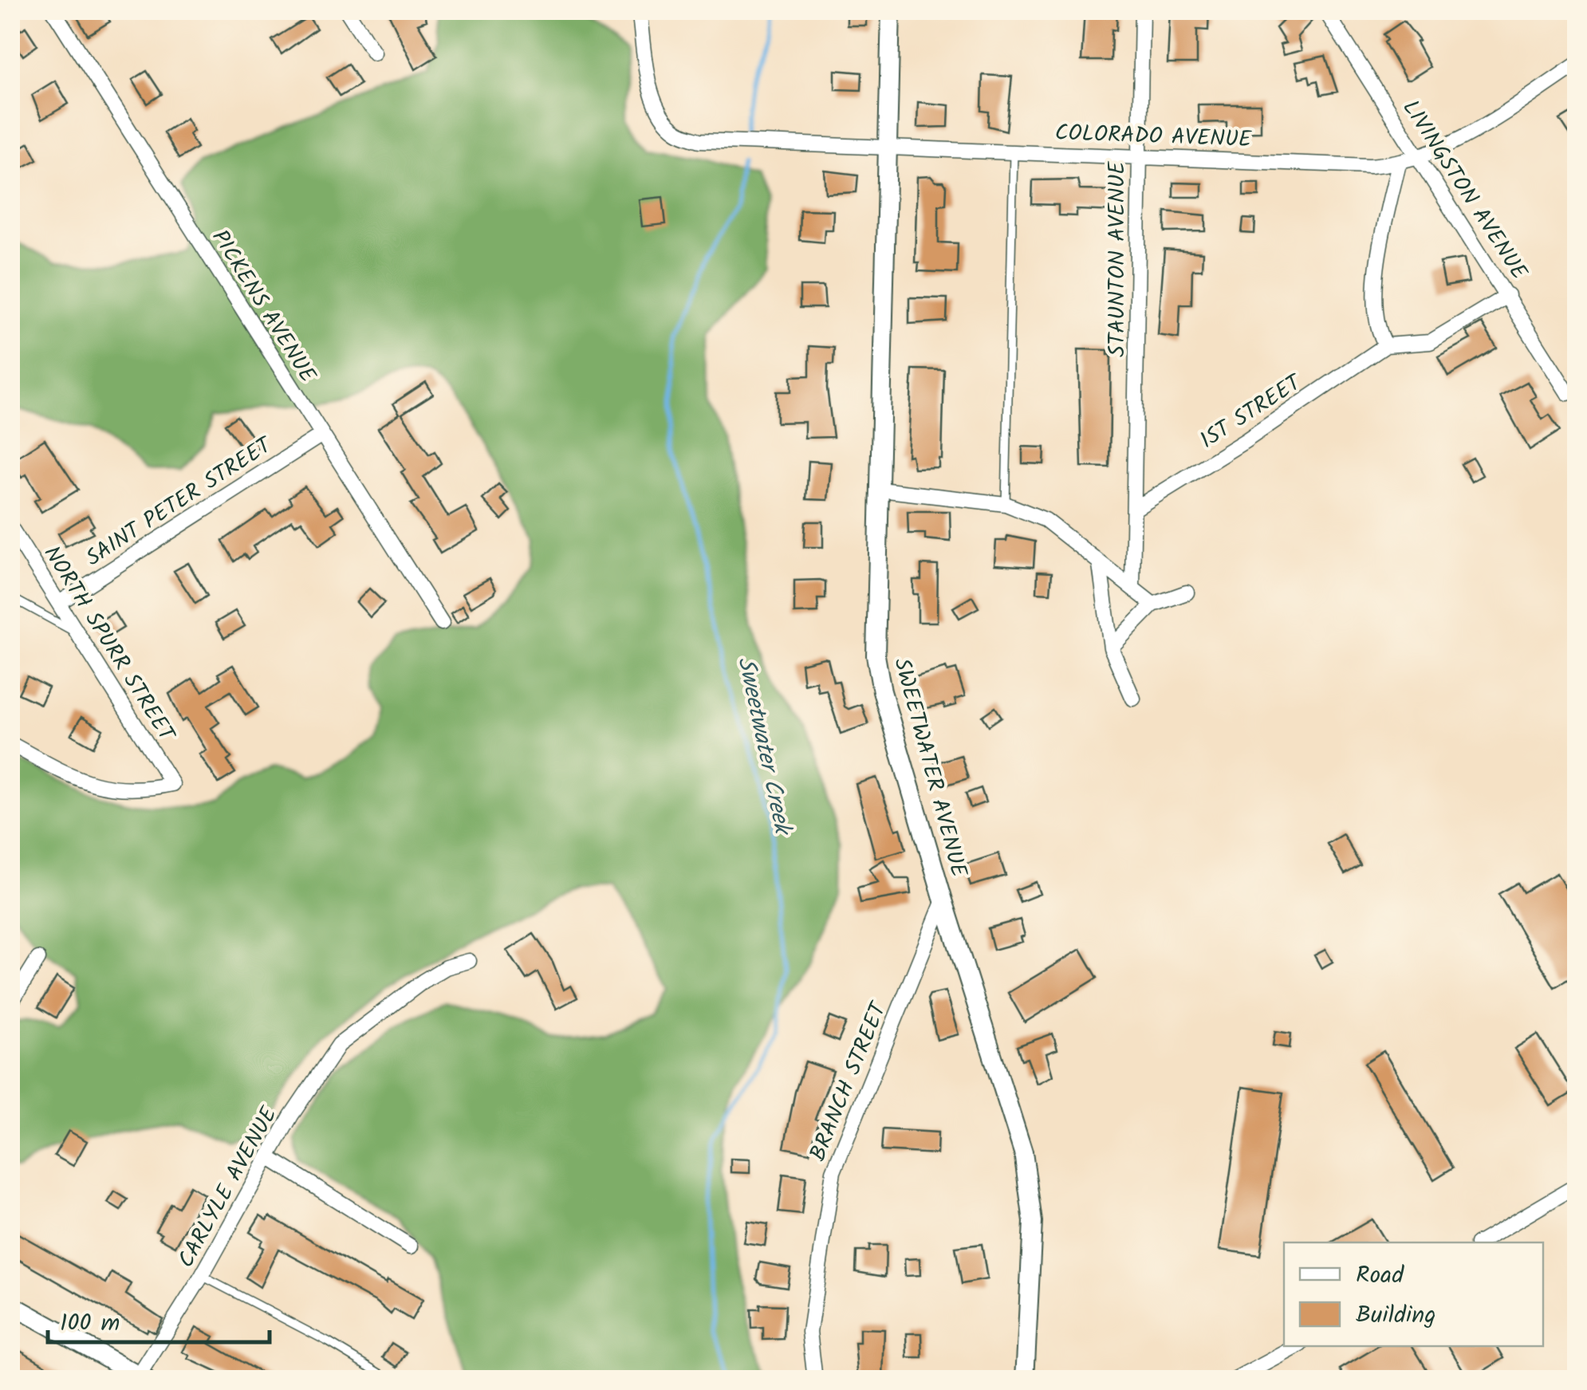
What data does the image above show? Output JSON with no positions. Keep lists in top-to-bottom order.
{
  "streets": {
    "street": [
      "COLORADO AVENUE",
      "LIVINGSTON AVENUE",
      "STAUNTON AVENUE",
      "PICKENS AVENUE",
      "1ST STREET",
      "SAINT PETER STREET",
      "NORTH SPURR STREET",
      "SWEETWATER AVENUE",
      "BRANCH STREET",
      "CARLYLE AVENUE"
    ]
  },
  "crossings": [
    ["COLORADO AVENUE", "LIVINGSTON AVENUE"],
    ["COLORADO AVENUE", "STAUNTON AVENUE"],
    ["COLORADO AVENUE", "SWEETWATER AVENUE"],
    ["STAUNTON AVENUE", "1ST STREET"],
    ["PICKENS AVENUE", "SAINT PETER STREET"],
    ["SAINT PETER STREET", "NORTH SPURR STREET"],
    ["SWEETWATER AVENUE", "BRANCH STREET"]
  ],
  "water": ["Sweetwater Creek"],
  "legend": ["Road", "Building"],
  "scale_bar": "100 m"
}
